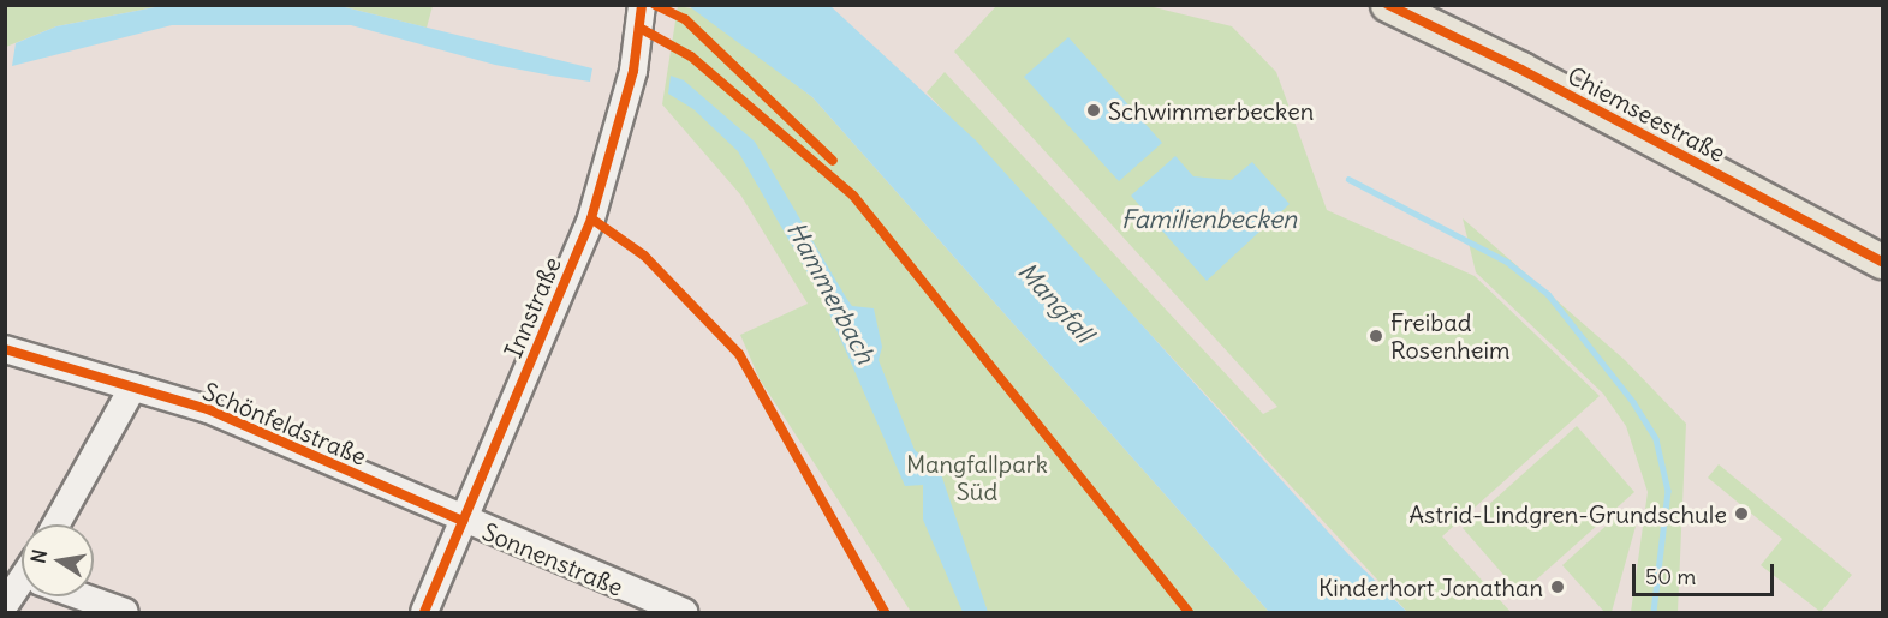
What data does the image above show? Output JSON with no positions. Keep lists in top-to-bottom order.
{
  "streets": {
    "main road": ["Chiemseestraße"],
    "street": ["Innstraße", "Schönfeldstraße", "Sonnenstraße"]
  },
  "crossings": [
    ["Innstraße", "Schönfeldstraße"],
    ["Innstraße", "Sonnenstraße"],
    ["Schönfeldstraße", "Sonnenstraße"]
  ],
  "water": ["Familienbecken", "Hammerbach", "Mangfall"],
  "parks": ["Mangfallpark Süd"],
  "places": [
    "Schwimmerbecken",
    "Freibad Rosenheim",
    "Astrid-Lindgren-Grundschule",
    "Kinderhort Jonathan"
  ],
  "scale_bar": "50 m",
  "north": "left"
}
